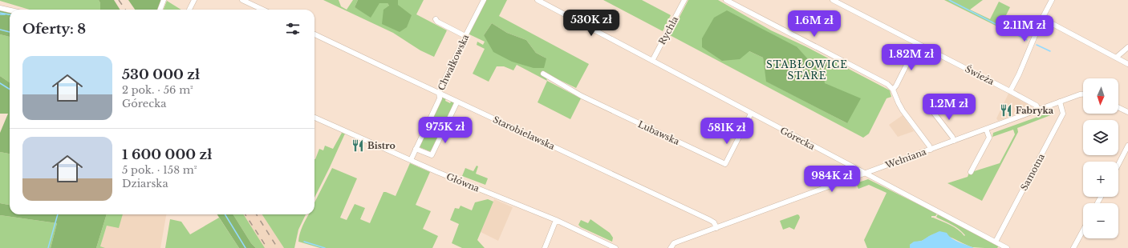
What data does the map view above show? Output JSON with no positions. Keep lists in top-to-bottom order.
{
  "streets": {
    "street": [
      "Rychła",
      "Chwałkowska",
      "Świeża",
      "Starobielawska",
      "Lubawska",
      "Górecka",
      "Wełniana",
      "Samotna",
      "Główna"
    ]
  },
  "crossings": [
    ["Rychła", "Górecka"],
    ["Chwałkowska", "Starobielawska"],
    ["Chwałkowska", "Główna"],
    ["Świeża", "Wełniana"],
    ["Starobielawska", "Wełniana"],
    ["Lubawska", "Górecka"],
    ["Górecka", "Wełniana"],
    ["Górecka", "Samotna"],
    ["Wełniana", "Samotna"]
  ],
  "districts": ["STABŁOWICE STARE"],
  "places": {
    "restaurant": ["Fabryka", "Bistro"]
  },
  "north": "bottom",
  "page": {
    "price": [
      "530K zł",
      "1.6M zł",
      "2.11M zł",
      "1.82M zł",
      "1.2M zł",
      "975K zł",
      "581K zł",
      "984K zł"
    ],
    "heading": "Oferty: 8",
    "list": [
      {
        "name": "530 000 zł",
        "note": "2 pok. · 56 m² · Górecka"
      },
      {
        "name": "1 600 000 zł",
        "note": "5 pok. · 158 m² · Dziarska"
      }
    ],
    "map_buttons": ["+", "−"]
  }
}
